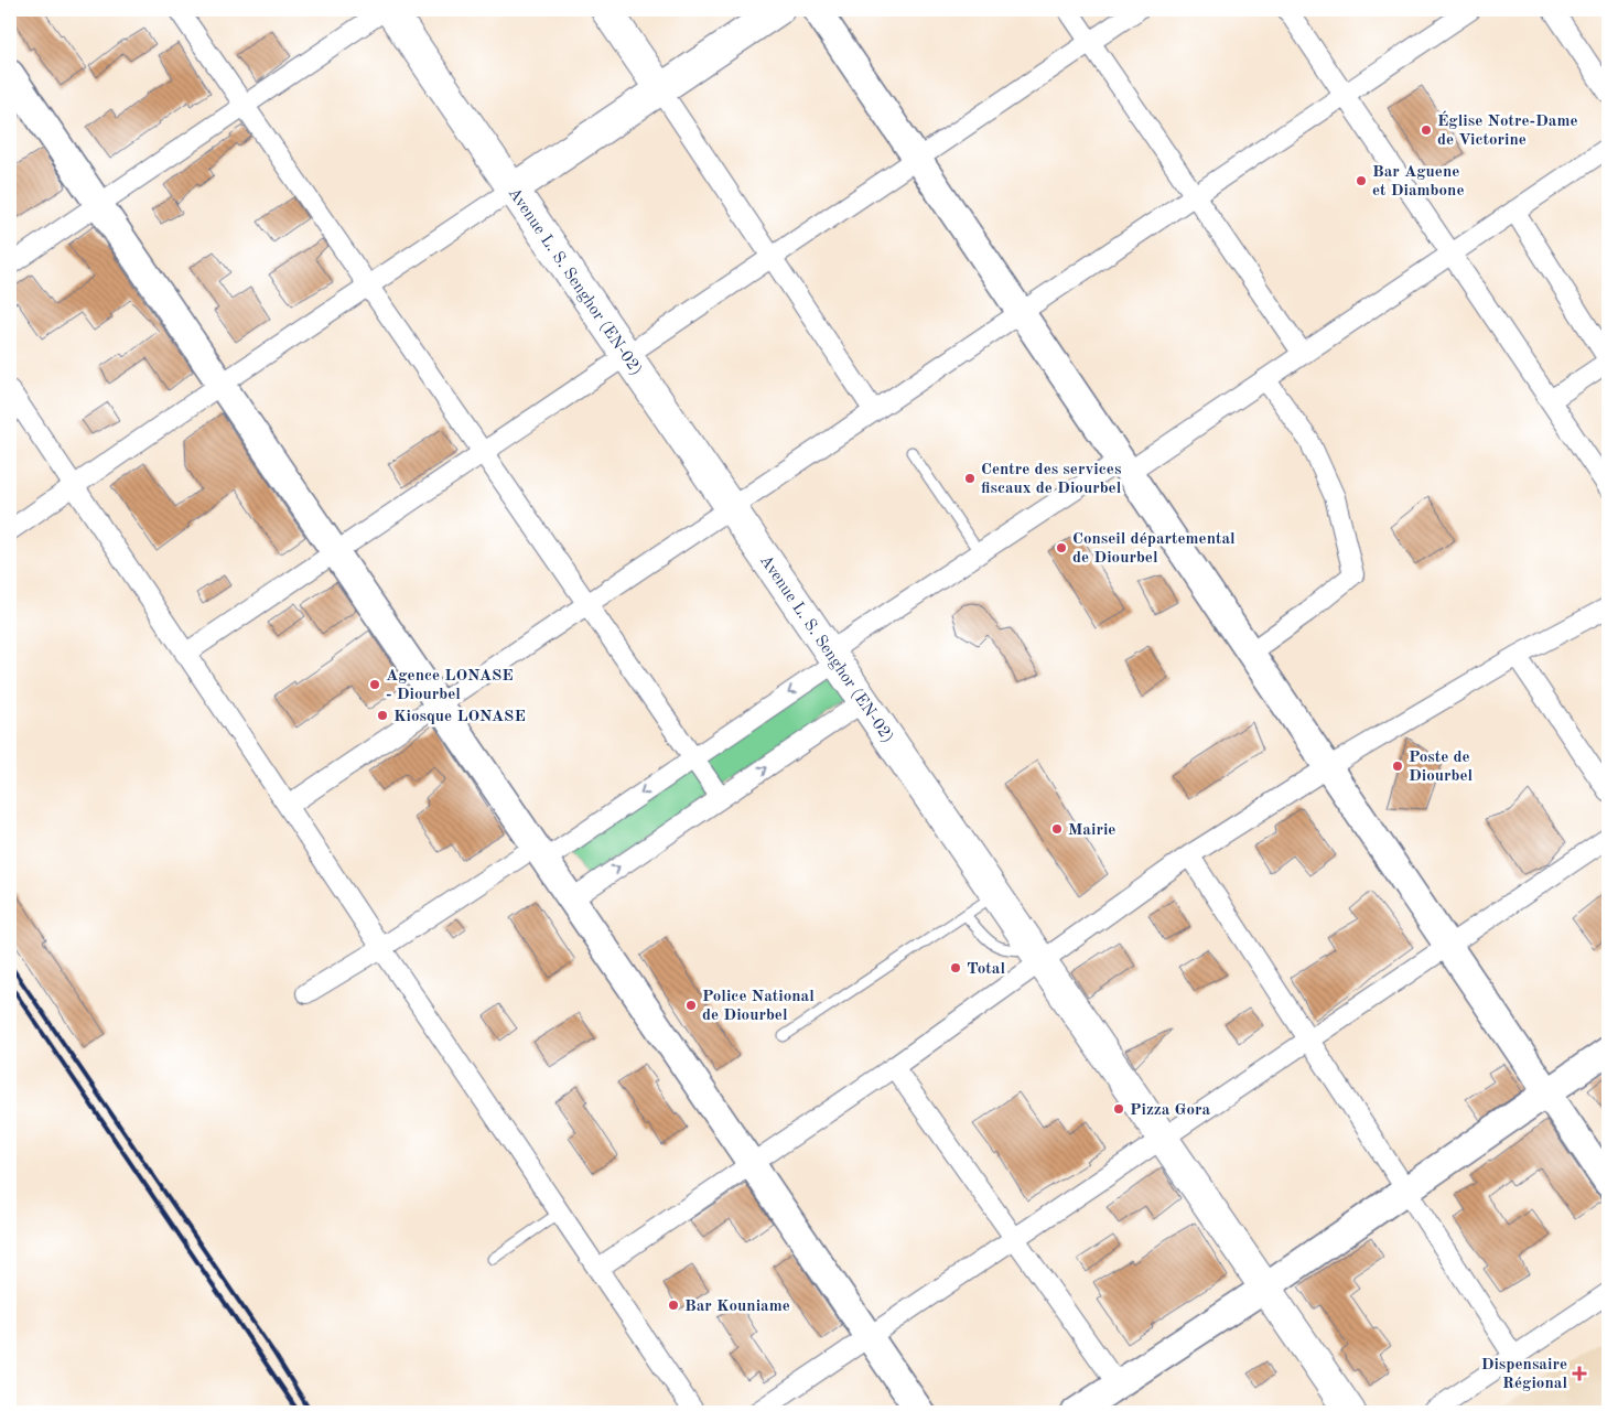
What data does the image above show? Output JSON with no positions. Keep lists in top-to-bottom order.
{
  "streets": {
    "main road": ["Avenue L. S. Senghor (EN-02)"]
  },
  "places": {
    "other": [
      "Église Notre-Dame de Victorine",
      "Bar Aguene et Diambone",
      "Centre des services fiscaux de Diourbel",
      "Conseil départemental de Diourbel",
      "Agence LONASE - Diourbel",
      "Kiosque LONASE",
      "Poste de Diourbel",
      "Mairie",
      "Total",
      "Police National de Diourbel",
      "Pizza Gora",
      "Bar Kouniame"
    ],
    "health": ["Dispensaire Régional"]
  }
}
